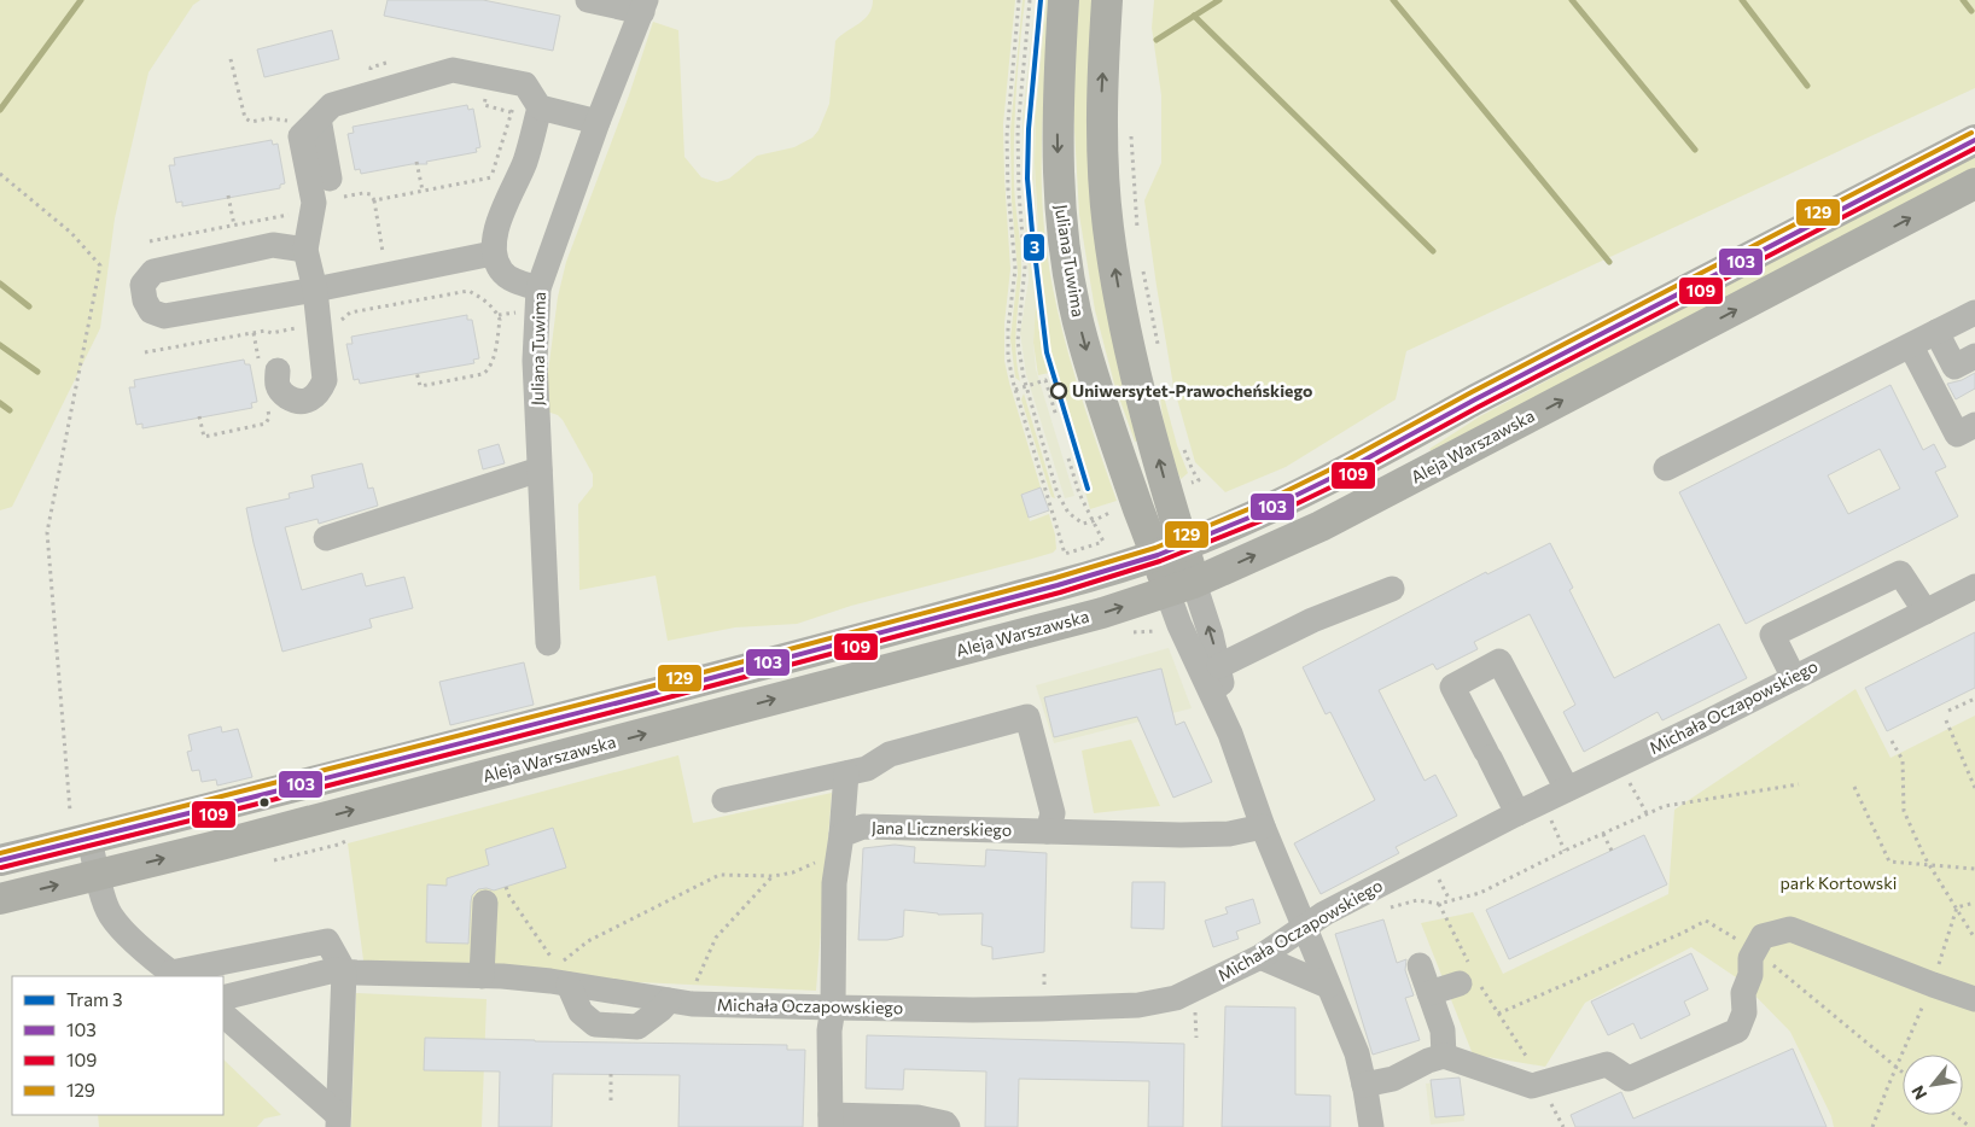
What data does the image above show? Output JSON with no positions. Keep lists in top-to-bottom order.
{
  "streets": {
    "main road": ["Juliana Tuwima", "Aleja Warszawska"],
    "street": ["Michała Oczapowskiego", "Jana Licznerskiego"]
  },
  "crossings": [
    ["Juliana Tuwima", "Aleja Warszawska"]
  ],
  "parks": ["park Kortowski"],
  "places": ["Uniwersytet-Prawocheńskiego"],
  "lines": [
    "tram line 3",
    "transit line 129",
    "transit line 103",
    "transit line 109"
  ],
  "legend": [
    "Tram 3",
    "103",
    "109",
    "129"
  ],
  "north": "bottom left"
}
